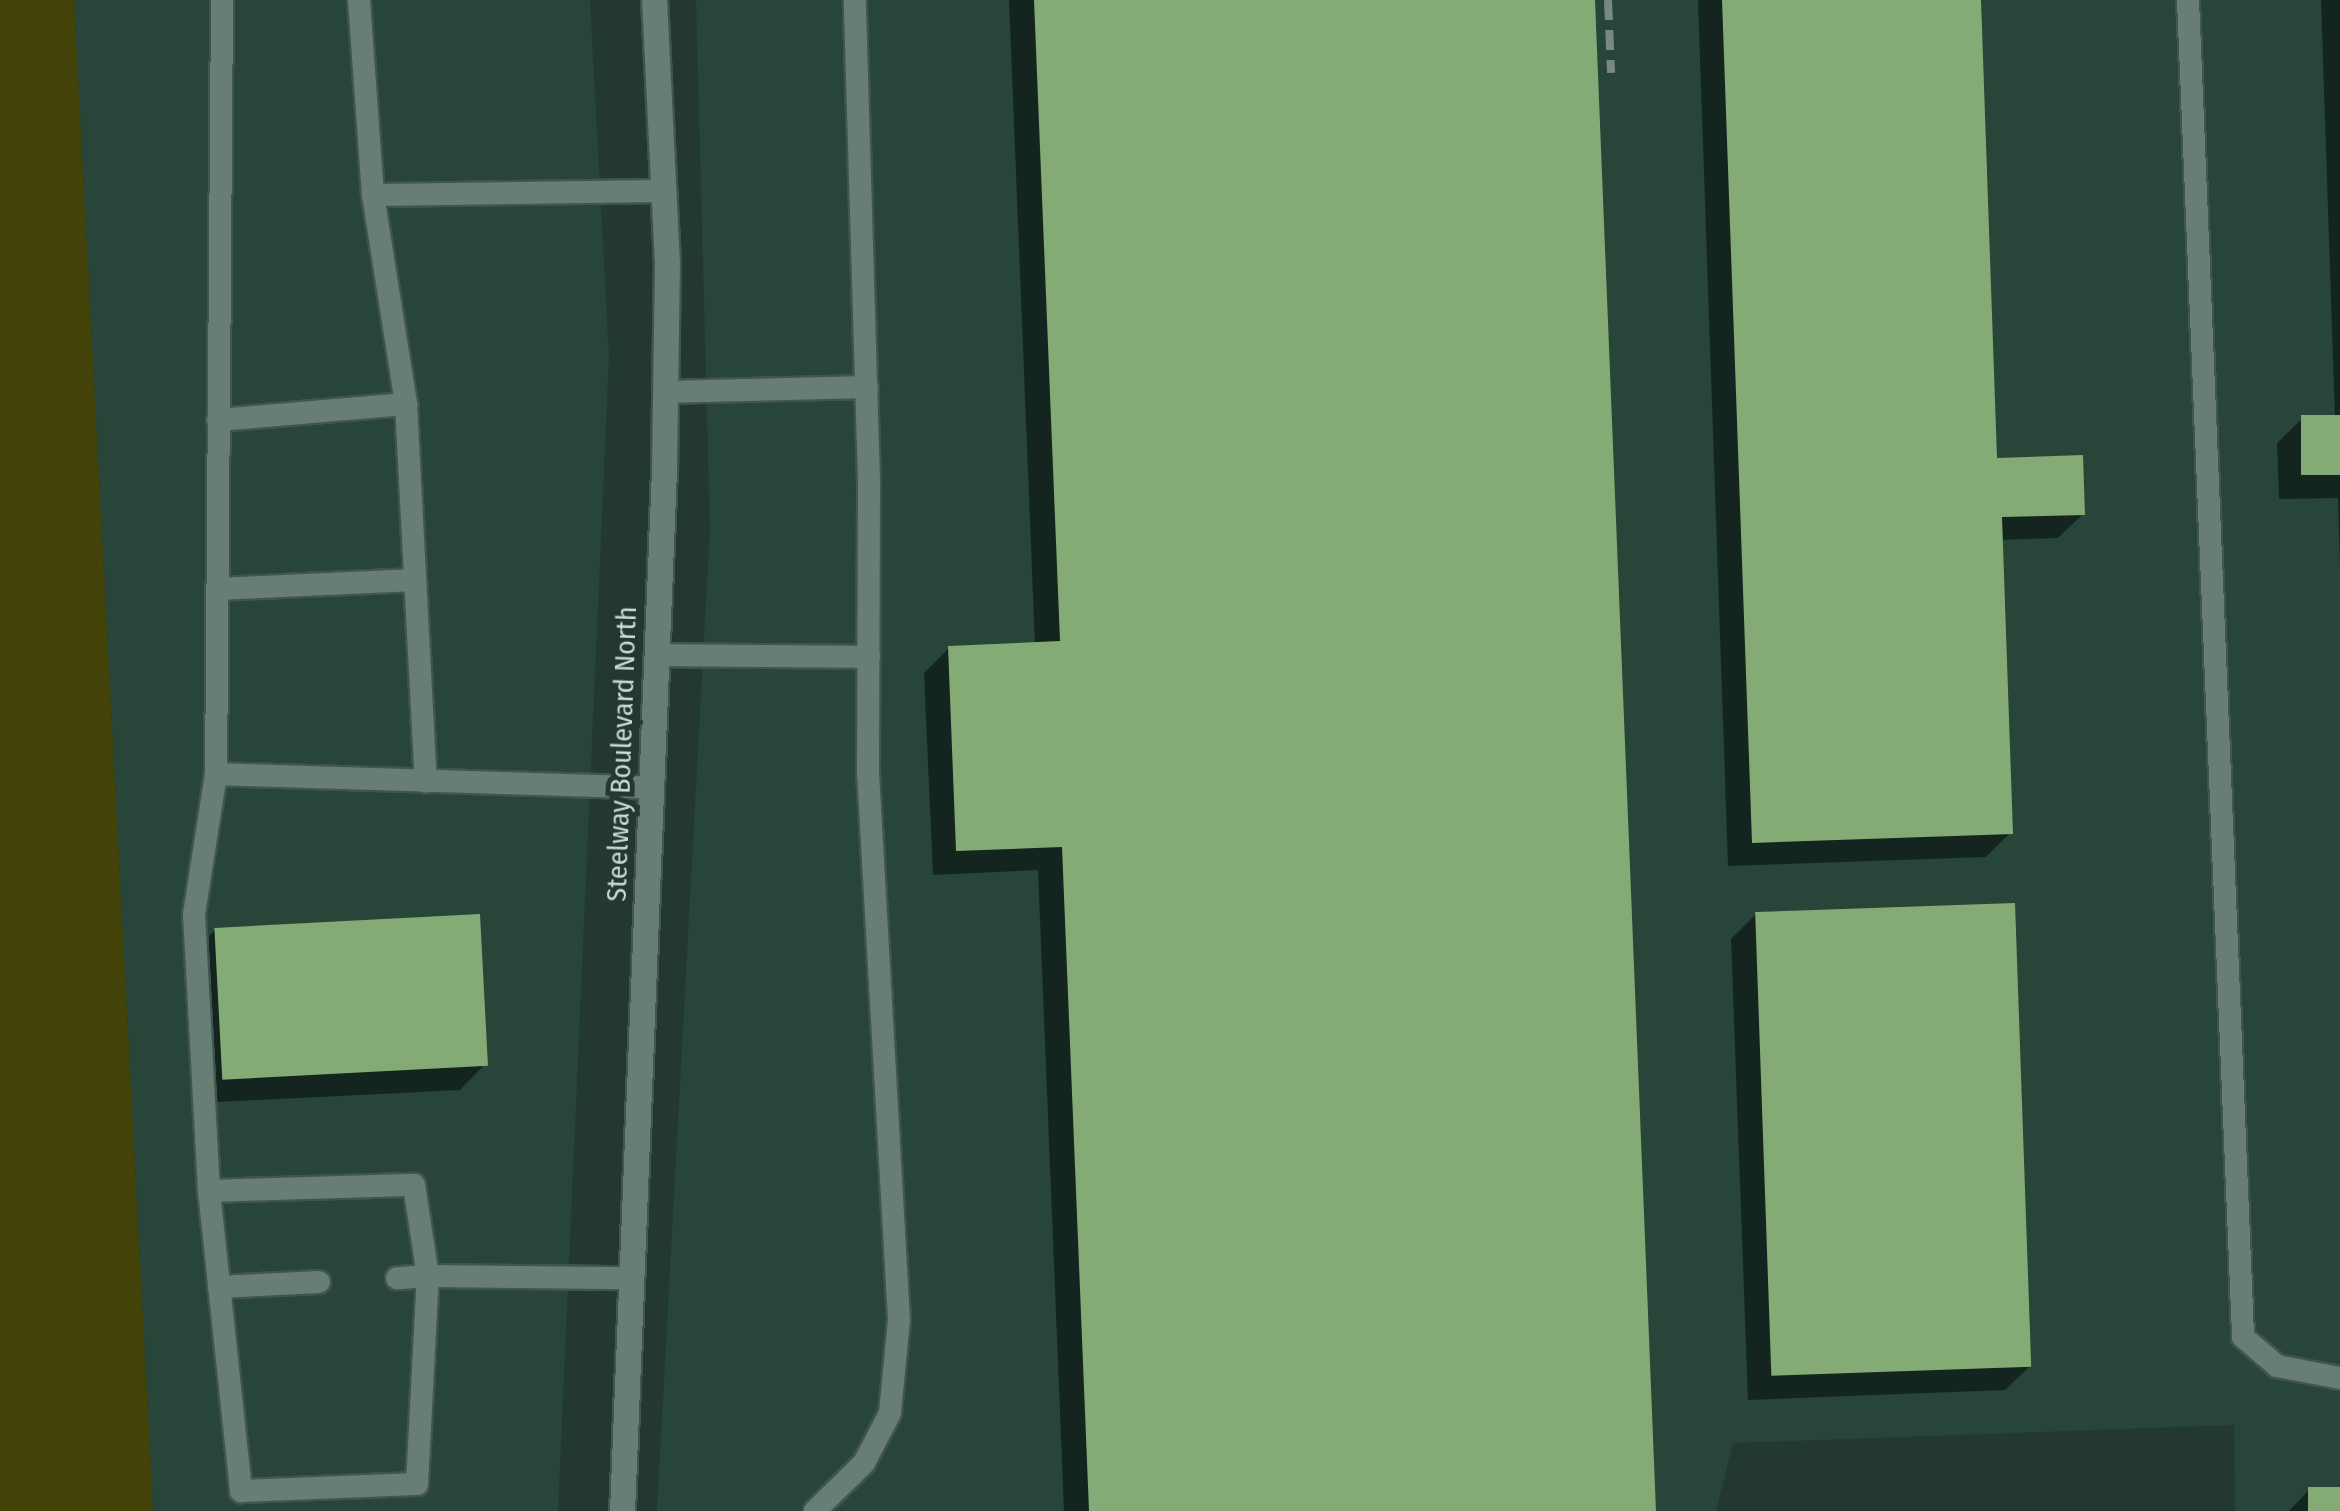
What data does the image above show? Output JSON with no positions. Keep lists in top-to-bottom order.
{
  "streets": {
    "street": ["Steelway Boulevard North"]
  }
}
